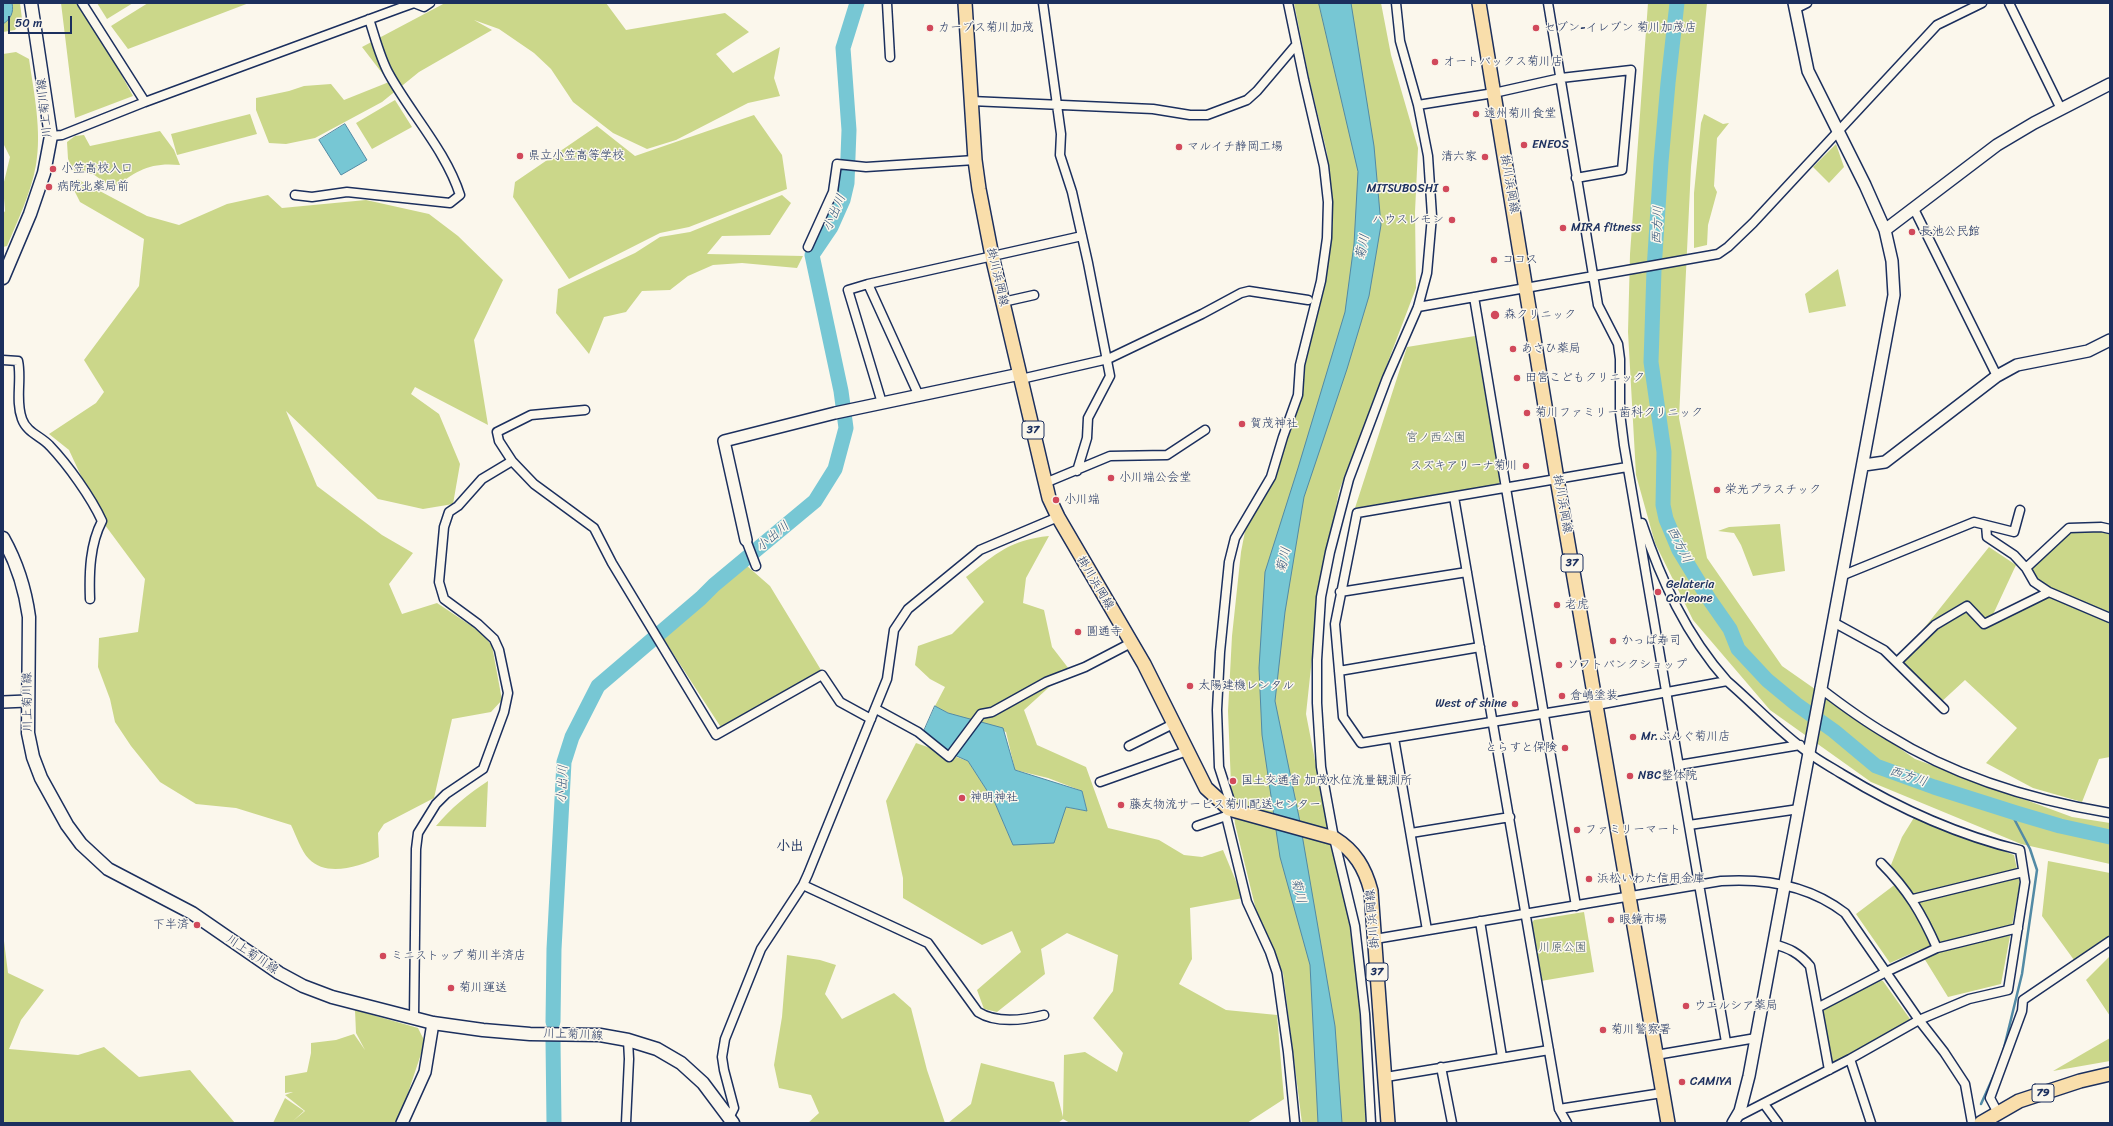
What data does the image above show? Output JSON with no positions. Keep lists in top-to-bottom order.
{
  "streets": {
    "main road": [
      "川上菊川線",
      "掛川浜岡線",
      "37",
      "79"
    ]
  },
  "districts": ["小出"],
  "water": ["小出川", "西方川", "菊川"],
  "parks": ["宮ノ西公園", "川原公園"],
  "places": [
    "カーブス菊川加茂",
    "セブン-イレブン 菊川加茂店",
    "オートバックス菊川店",
    "遠州菊川食堂",
    "ENEOS",
    "マルイチ静岡工場",
    "県立小笠高等学校",
    "清六家",
    "小笠高校入口",
    "病院北薬局前",
    "MITSUBOSHI",
    "ハウスレモン",
    "MIRA fitness",
    "長池公民館",
    "ココス",
    "森クリニック",
    "あさひ薬局",
    "田宮こどもクリニック",
    "菊川ファミリー歯科クリニック",
    "賀茂神社",
    "スズキアリーナ菊川",
    "小川端公会堂",
    "栄光プラスチック",
    "小川端",
    "Gelateria Corleone",
    "老虎",
    "圓通寺",
    "かっぱ寿司",
    "ソフトバンクショップ",
    "太陽建機レンタル",
    "倉嶋塗装",
    "West of shine",
    "Mr.ぶんぐ菊川店",
    "とらすと保険",
    "NBC整体院",
    "国土交通省 加茂水位流量観測所",
    "神明神社",
    "藤友物流サービス菊川配送センター",
    "ファミリーマート",
    "浜松いわた信用金庫",
    "眼鏡市場",
    "下半済",
    "ミニストップ 菊川半済店",
    "菊川運送",
    "ウエルシア薬局",
    "菊川警察署",
    "CAMIYA"
  ],
  "scale_bar": "50 m"
}
